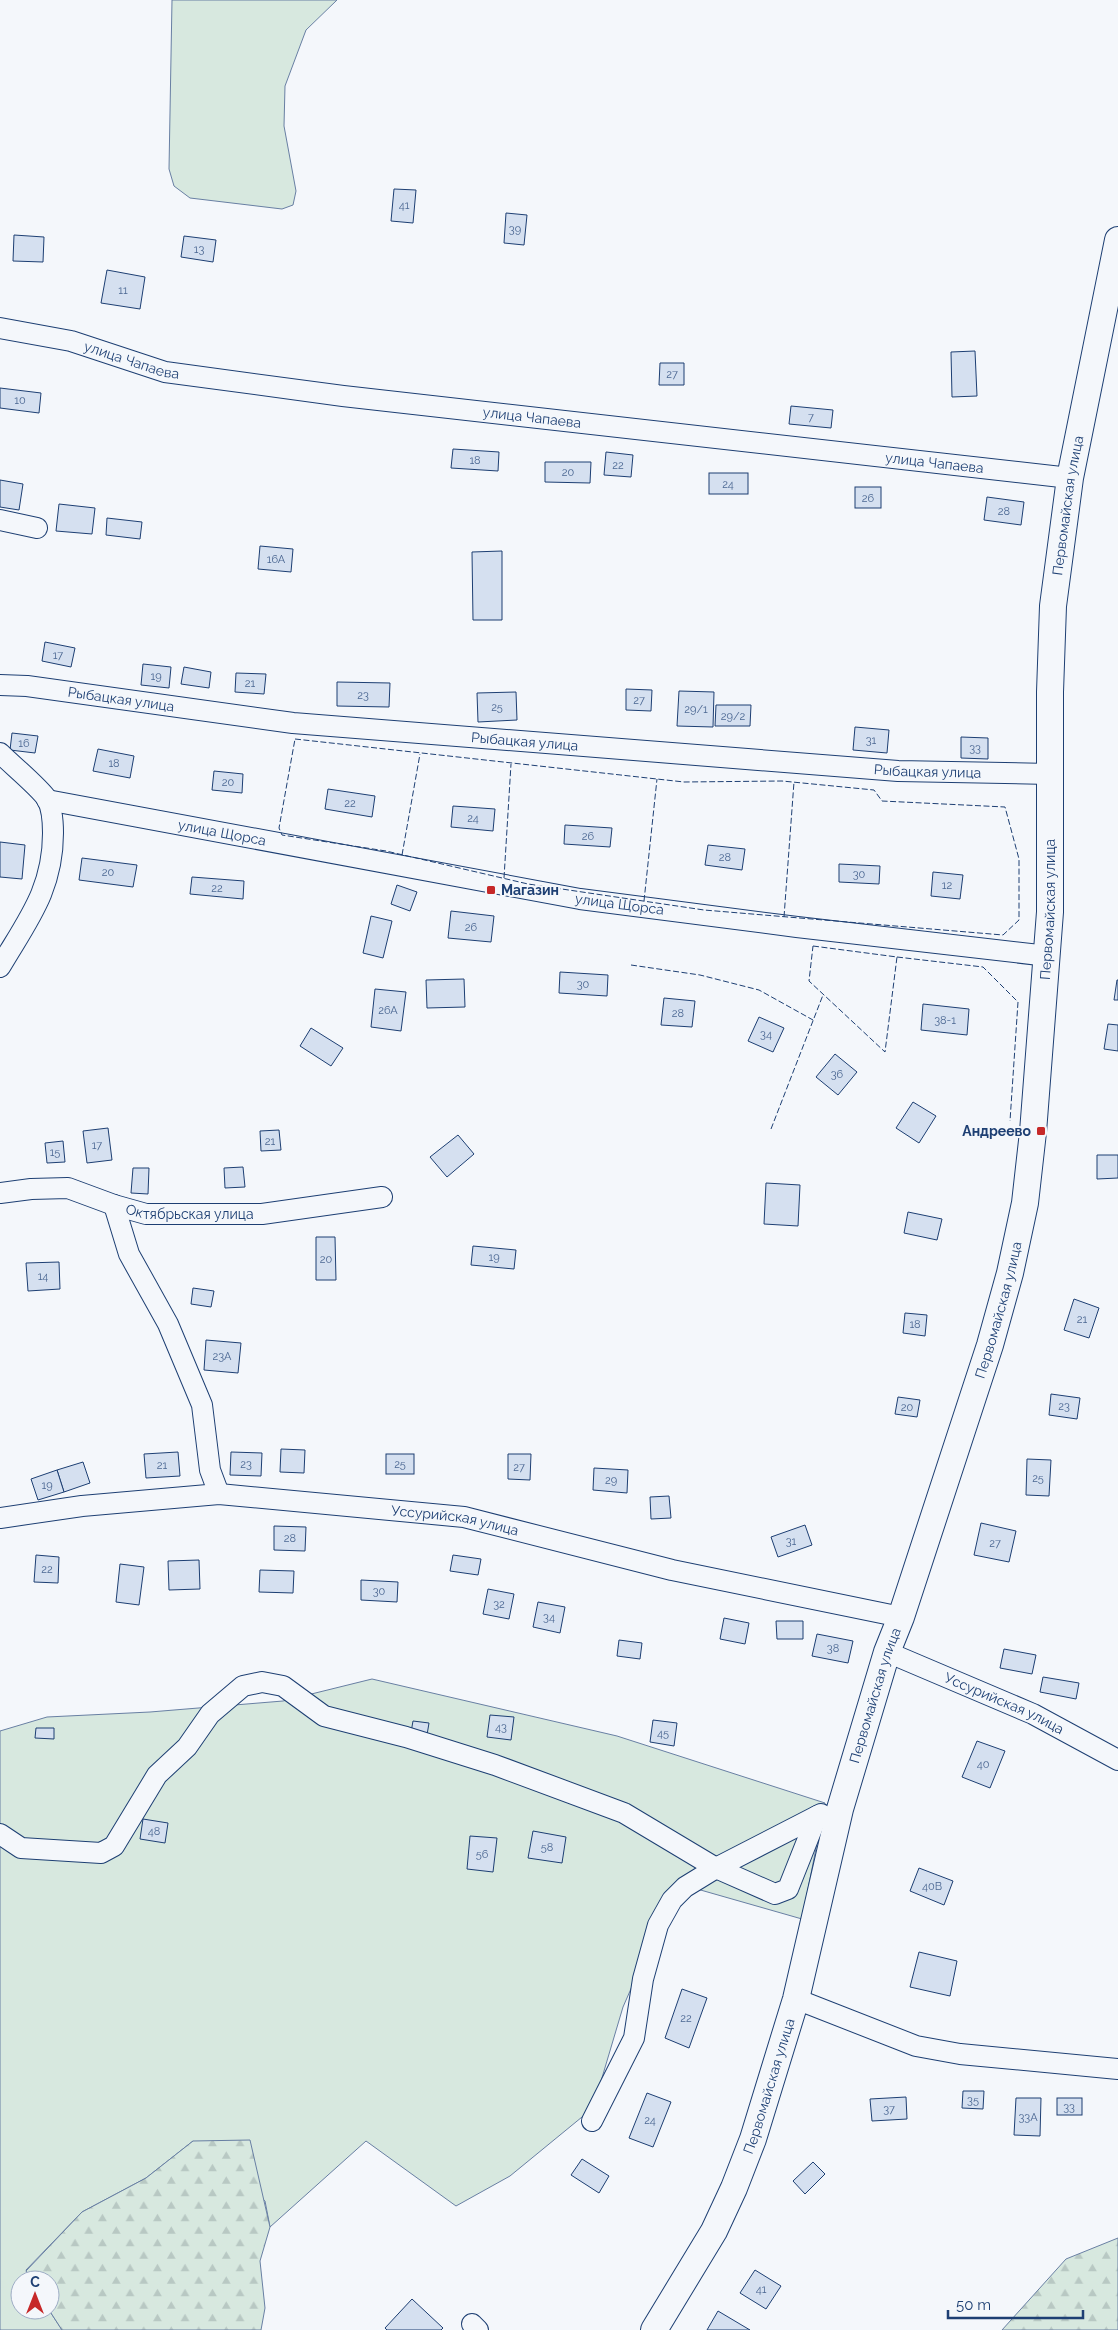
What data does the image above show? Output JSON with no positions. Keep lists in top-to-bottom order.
{
  "streets": {
    "main road": ["Первомайская улица"],
    "street": [
      "улица Чапаева",
      "Рыбацкая улица",
      "улица Щорса",
      "Октябрьская улица",
      "Уссурийская улица"
    ]
  },
  "crossings": [
    ["улица Чапаева", "Первомайская улица"],
    ["Первомайская улица", "Рыбацкая улица"],
    ["Первомайская улица", "улица Щорса"],
    ["Первомайская улица", "Уссурийская улица"]
  ],
  "places": {
    "transit": ["Магазин", "Андреево"]
  },
  "house_numbers": [
    "41",
    "39",
    "13",
    "11",
    "27",
    "10",
    "7",
    "18",
    "22",
    "20",
    "24",
    "26",
    "28",
    "16А",
    "17",
    "19",
    "21",
    "23",
    "27",
    "25",
    "29/1",
    "29/2",
    "31",
    "16",
    "33",
    "18",
    "20",
    "22",
    "24",
    "26",
    "28",
    "20",
    "30",
    "12",
    "22",
    "26",
    "30",
    "26А",
    "28",
    "38-1",
    "34",
    "36",
    "21",
    "17",
    "15",
    "19",
    "20",
    "14",
    "21",
    "18",
    "23А",
    "23",
    "20",
    "23",
    "25",
    "21",
    "27",
    "25",
    "29",
    "19",
    "28",
    "31",
    "27",
    "22",
    "30",
    "32",
    "34",
    "38",
    "43",
    "45",
    "40",
    "48",
    "58",
    "56",
    "40В",
    "22",
    "35",
    "33",
    "37",
    "33А",
    "24",
    "41"
  ],
  "scale_bar": "50 m",
  "north": "top"
}
